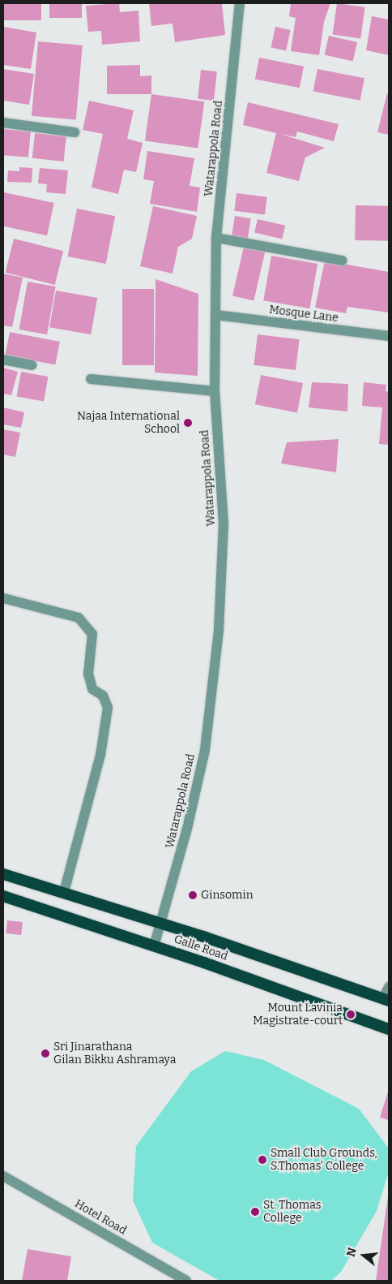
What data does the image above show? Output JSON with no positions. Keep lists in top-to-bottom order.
{
  "streets": {
    "highway": ["Galle Road"],
    "street": ["Watarappola Road", "Mosque Lane", "Hotel Road"]
  },
  "crossings": [
    ["Watarappola Road", "Mosque Lane"],
    ["Watarappola Road", "Galle Road"]
  ],
  "places": [
    "Najaa International School",
    "Ginsomin",
    "Mount Lavinia Magistrate-court",
    "Sri Jinarathana Gilan Bikku Ashramaya",
    "Small Club Grounds, S.Thomas' College",
    "St. Thomas College"
  ],
  "north": "left"
}
